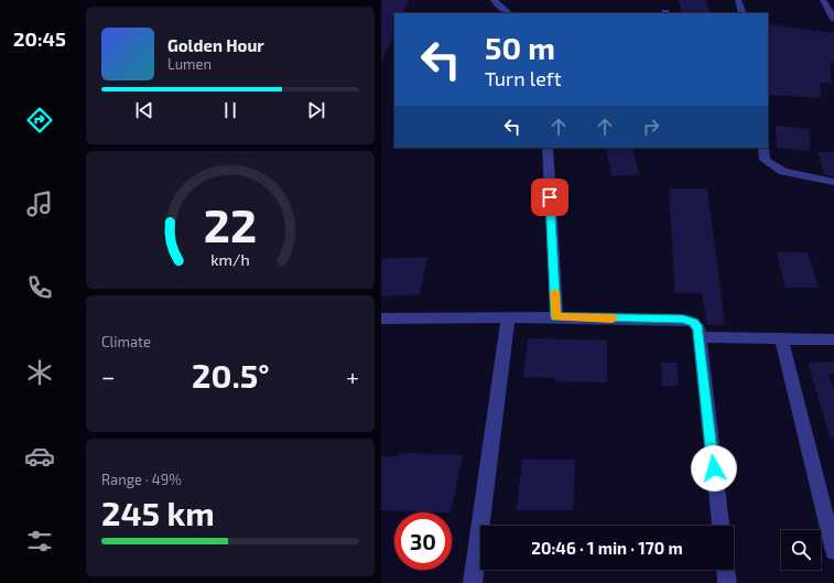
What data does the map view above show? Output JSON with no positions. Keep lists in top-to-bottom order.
{
  "page": {
    "tabs": "20:45",
    "turn": ["50 m", "Turn left"],
    "song": ["Golden Hour", "Lumen"],
    "tile": [
      "Climate",
      ["Range · 49%", "245 km"]
    ],
    "heat": ["−", "20.5°", "+"],
    "limit": "30",
    "trip": "20:46 · 1 min · 170 m",
    "gauge": ["22", "km/h"]
  }
}
